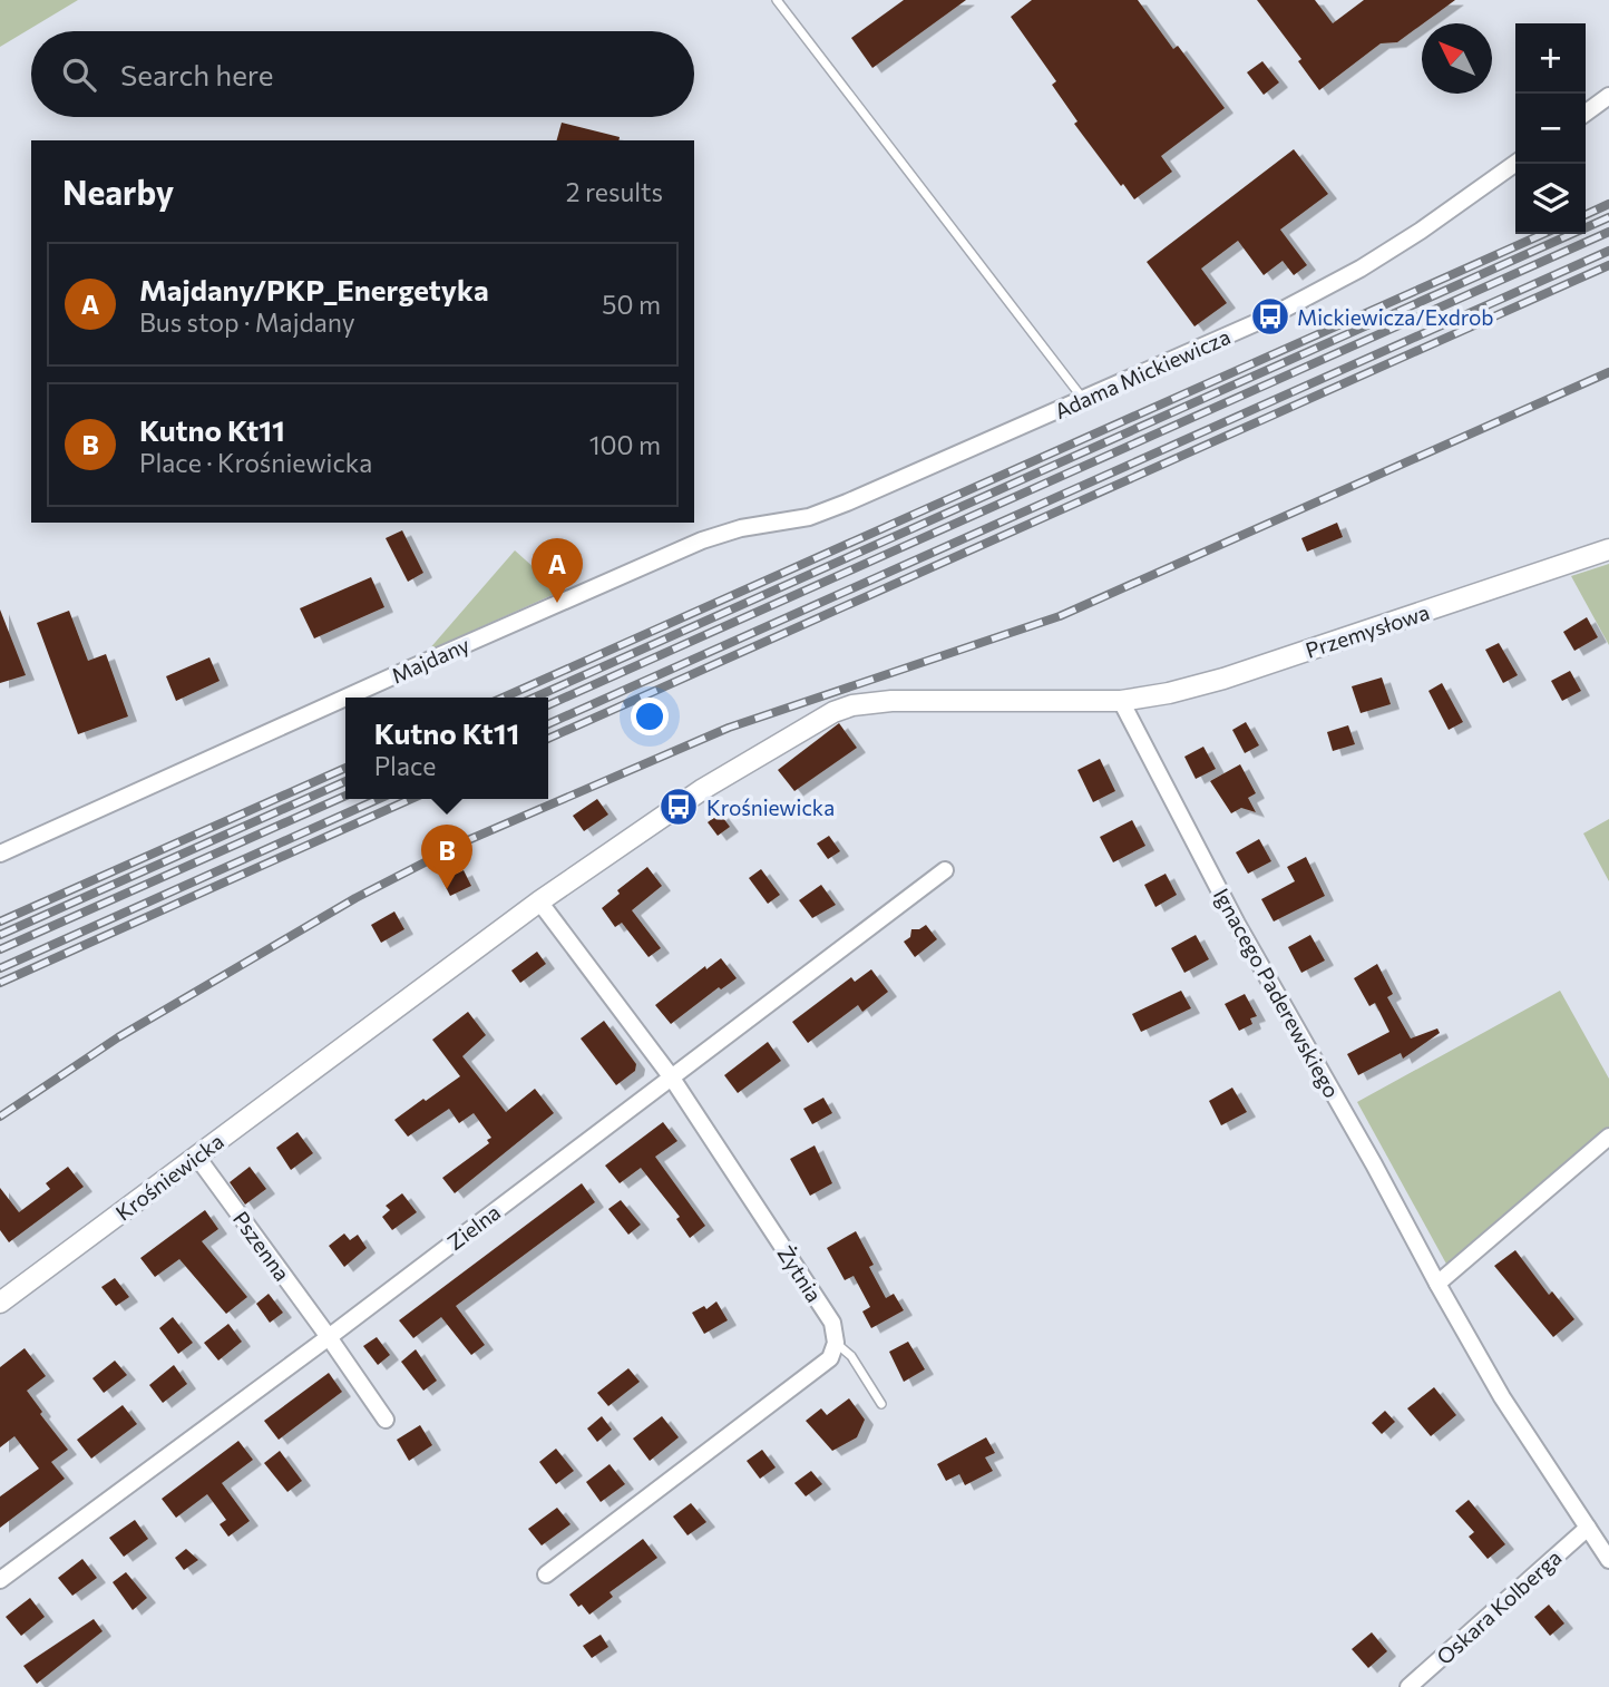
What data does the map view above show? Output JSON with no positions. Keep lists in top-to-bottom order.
{
  "streets": {
    "street": [
      "Adama Mickiewicza",
      "Przemysłowa",
      "Majdany",
      "Ignacego Paderewskiego",
      "Krośniewicka",
      "Zielna",
      "Pszenna",
      "Żytnia",
      "Oskara Kolberga"
    ]
  },
  "crossings": [
    ["Adama Mickiewicza", "Majdany"],
    ["Przemysłowa", "Ignacego Paderewskiego"],
    ["Przemysłowa", "Krośniewicka"],
    ["Ignacego Paderewskiego", "Krośniewicka"],
    ["Ignacego Paderewskiego", "Oskara Kolberga"],
    ["Krośniewicka", "Pszenna"],
    ["Krośniewicka", "Żytnia"],
    ["Zielna", "Pszenna"],
    ["Zielna", "Żytnia"]
  ],
  "places": {
    "bus stop": ["Mickiewicza/Exdrob", "Krośniewicka"]
  },
  "north": "top left",
  "page": {
    "map_buttons": ["+", "−"],
    "search": "Search here",
    "heading": ["Nearby", "2 results"],
    "list": [
      {
        "mark": "A",
        "name": "Majdany/PKP_Energetyka",
        "note": "Bus stop · Majdany",
        "value": "50 m"
      },
      {
        "mark": "B",
        "name": "Kutno Kt11",
        "note": "Place · Krośniewicka",
        "value": "100 m"
      }
    ],
    "pins": ["A", "B"],
    "popup": ["Kutno Kt11", "Place"]
  }
}
